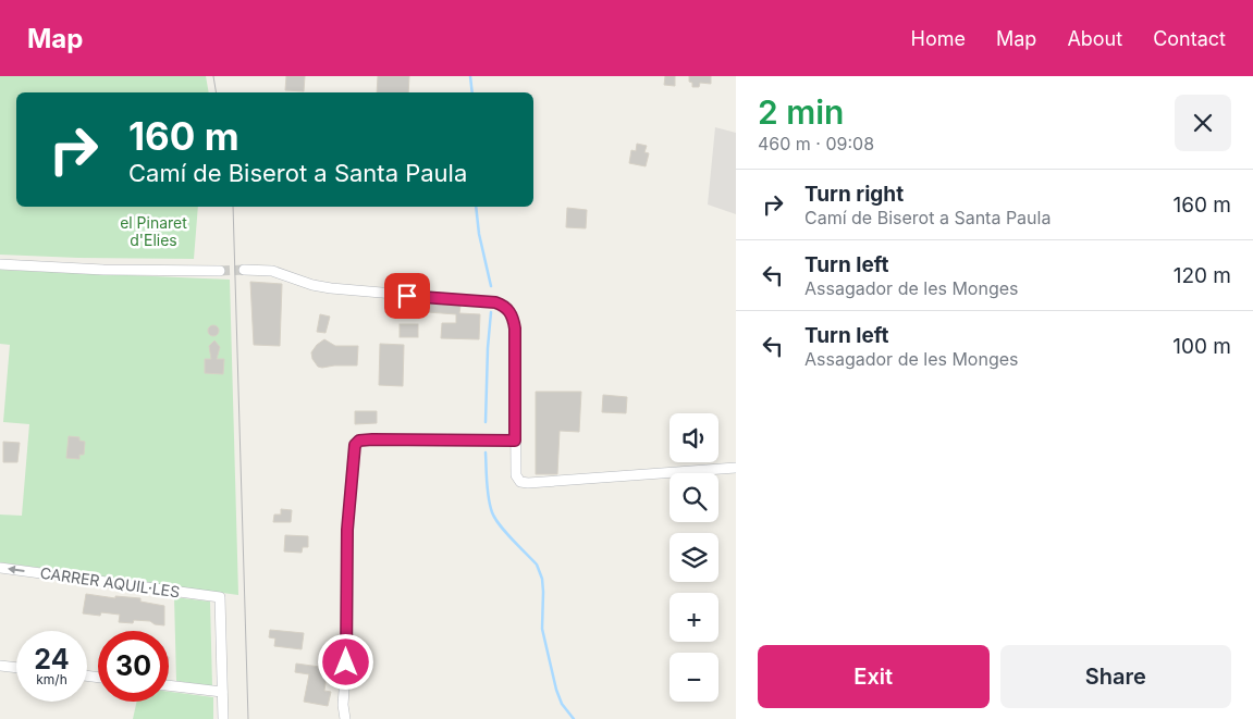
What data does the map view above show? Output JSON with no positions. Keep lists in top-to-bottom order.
{
  "streets": {
    "street": ["CARRER AQUIL·LES"]
  },
  "one_way": ["CARRER AQUIL·LES"],
  "parks": ["el Pinaret d'Elies"],
  "page": {
    "header": "Map",
    "nav": [
      "Home",
      "Map",
      "About",
      "Contact"
    ],
    "heading": ["2 min", "460 m · 09:08"],
    "turn": ["160 m", "Camí de Biserot a Santa Paula"],
    "list": [
      {
        "name": "Turn right",
        "note": "Camí de Biserot a Santa Paula",
        "value": "160 m"
      },
      {
        "name": "Turn left",
        "note": "Assagador de les Monges",
        "value": "120 m"
      },
      {
        "name": "Turn left",
        "note": "Assagador de les Monges",
        "value": "100 m"
      }
    ],
    "map_buttons": ["+", "−"],
    "speed": "24 km/h",
    "limit": "30",
    "buttons": ["Exit", "Share"]
  }
}
